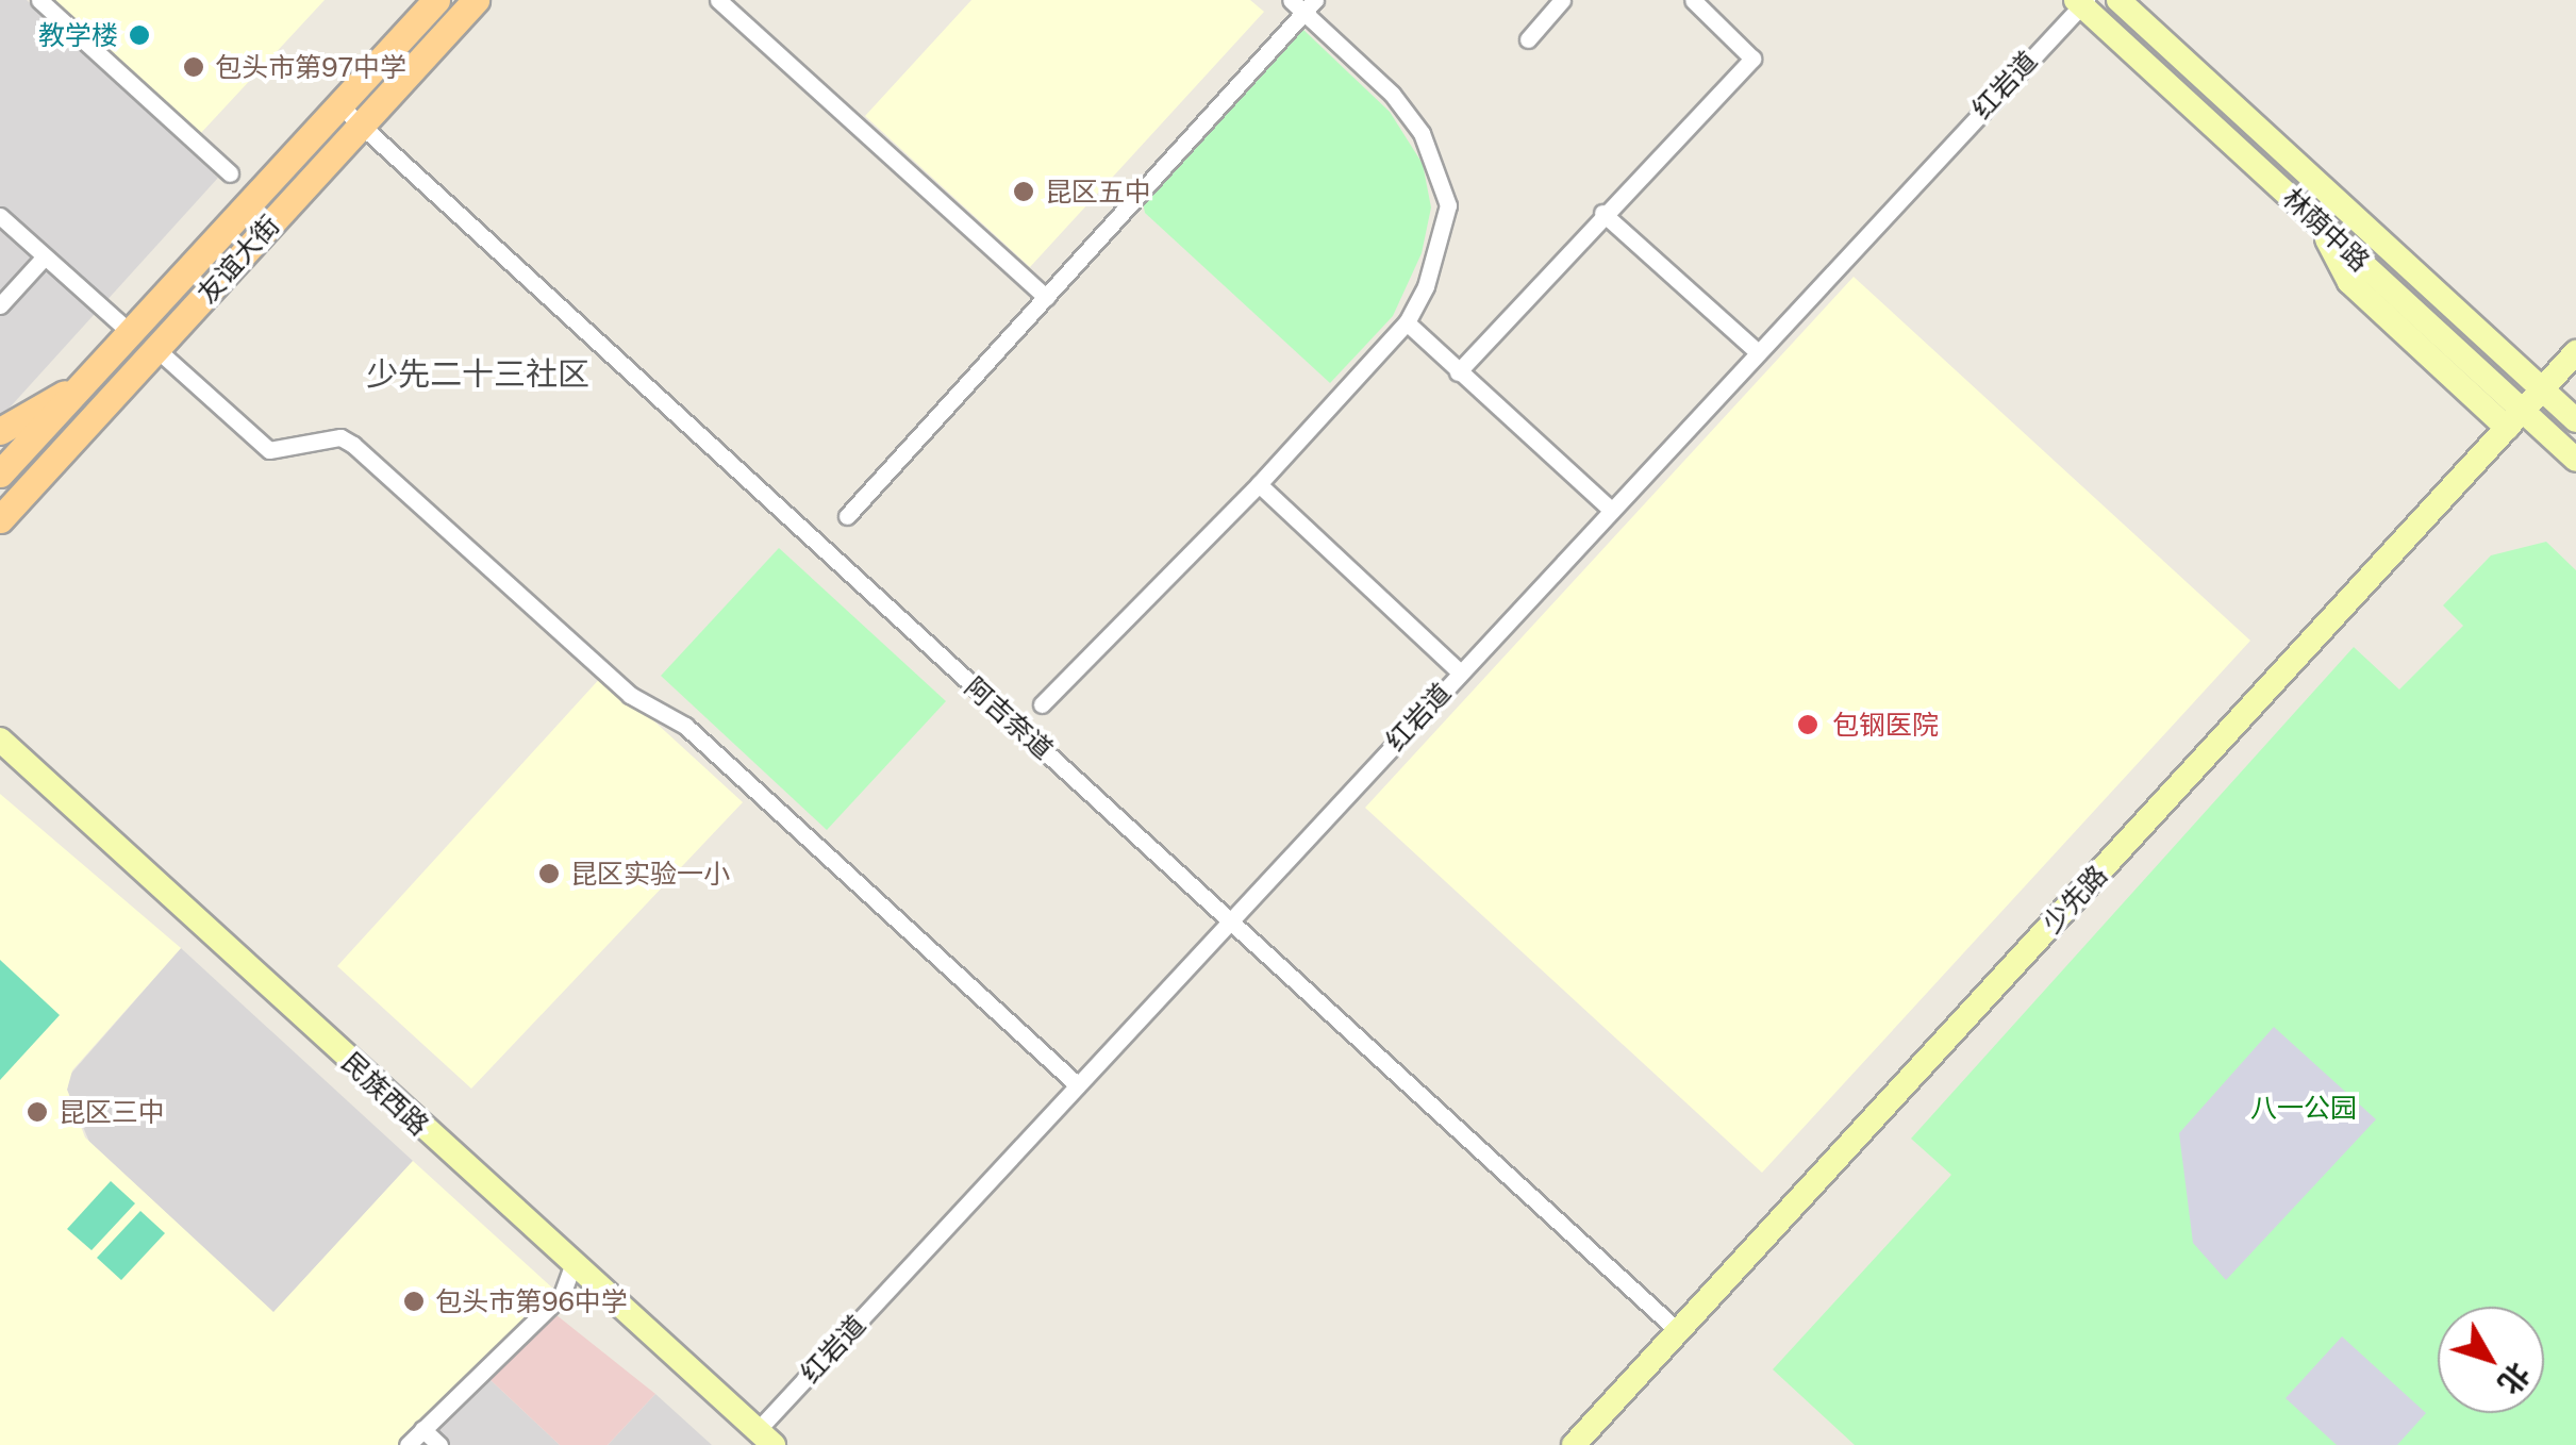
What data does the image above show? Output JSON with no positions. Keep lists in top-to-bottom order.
{
  "streets": {
    "main road": [
      "林荫中路",
      "友谊大街",
      "少先路",
      "民族西路"
    ],
    "street": ["红岩道", "阿吉奈道"]
  },
  "crossings": [
    ["红岩道", "林荫中路"],
    ["红岩道", "阿吉奈道"],
    ["红岩道", "民族西路"],
    ["林荫中路", "少先路"],
    ["友谊大街", "阿吉奈道"],
    ["阿吉奈道", "少先路"]
  ],
  "districts": ["少先二十三社区"],
  "parks": ["八一公园"],
  "places": [
    "教学楼",
    "包头市第97中学",
    "昆区五中",
    "包钢医院",
    "昆区实验一小",
    "昆区三中",
    "包头市第96中学"
  ],
  "north": "bottom right"
}
